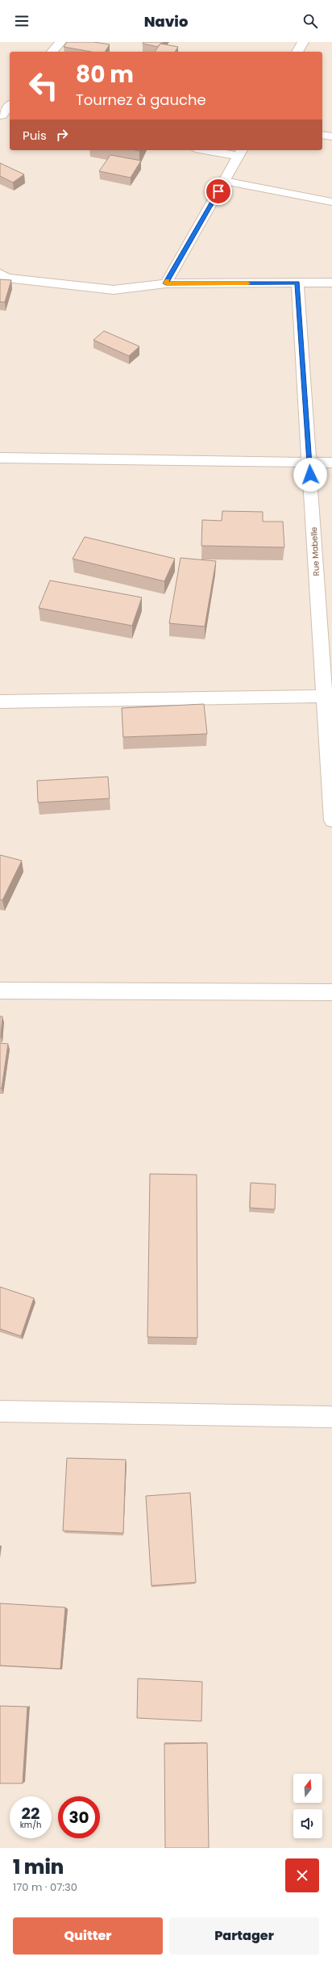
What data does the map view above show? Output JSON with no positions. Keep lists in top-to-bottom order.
{
  "streets": {
    "street": ["Rue Mabelle"]
  },
  "north": "top",
  "page": {
    "header": "Navio",
    "turn": ["80 m", "Tournez à gauche"],
    "then": "Puis",
    "speed": "22 km/h",
    "limit": "30",
    "heading": ["1 min", "170 m · 07:30"],
    "buttons": ["Quitter", "Partager"]
  }
}
